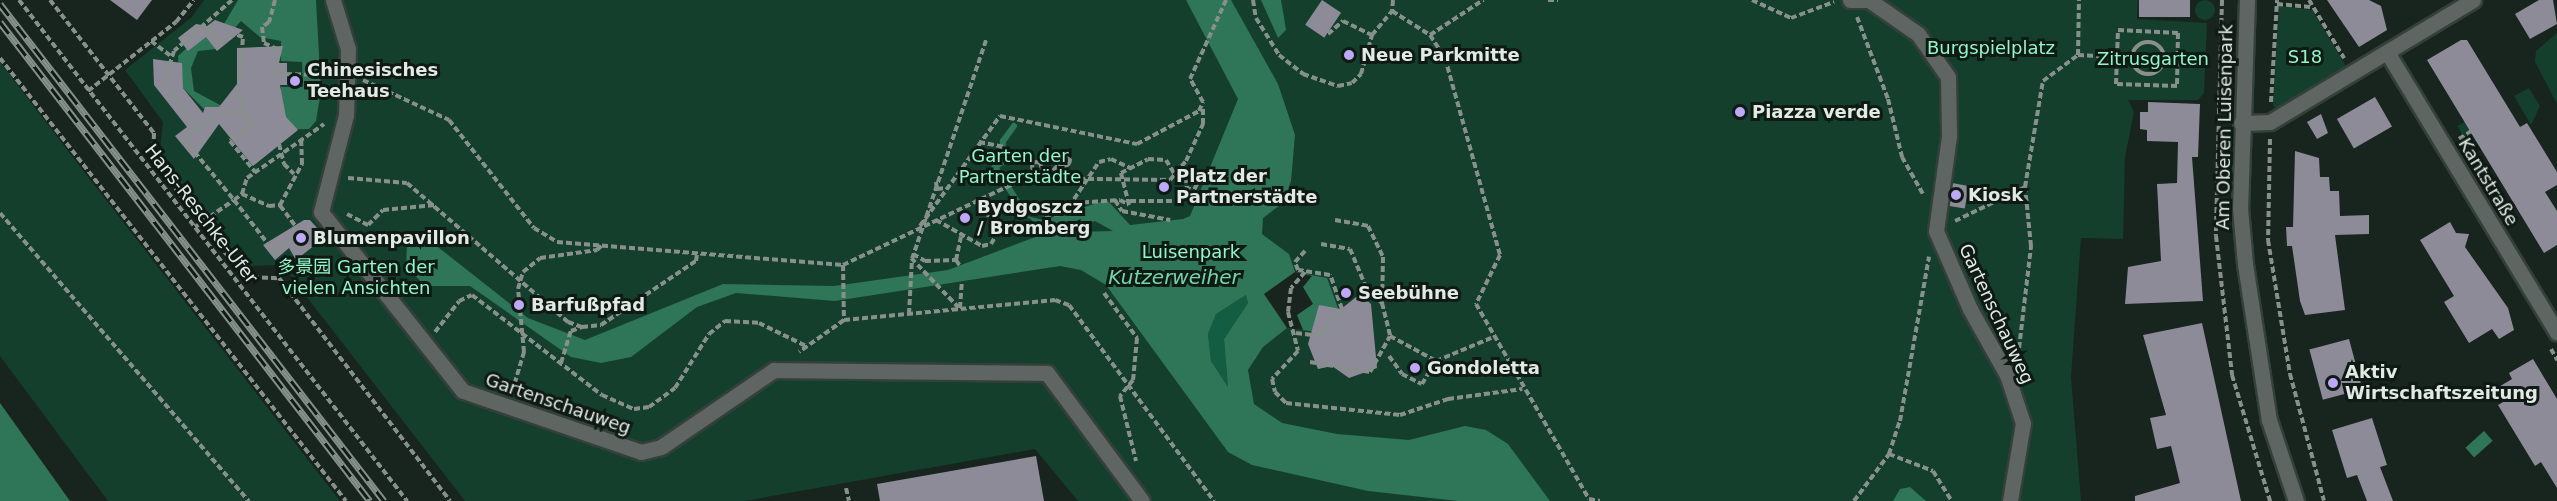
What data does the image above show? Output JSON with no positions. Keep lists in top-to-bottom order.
{
  "streets": {
    "street": ["Am Oberen Luisenpark", "Kantstraße", "Gartenschauweg"],
    "path": ["Hans-Reschke-Ufer"]
  },
  "water": ["Kutzerweiher"],
  "parks": [
    "Burgspielplatz",
    "S18",
    "Zitrusgarten",
    "Garten der Partnerstädte",
    "Luisenpark",
    "多景园 Garten der vielen Ansichten"
  ],
  "places": [
    "Neue Parkmitte",
    "Chinesisches Teehaus",
    "Piazza verde",
    "Platz der Partnerstädte",
    "Kiosk",
    "Bydgoszcz / Bromberg",
    "Blumenpavillon",
    "Seebühne",
    "Barfußpfad",
    "Gondoletta",
    "Aktiv Wirtschaftszeitung"
  ]
}
